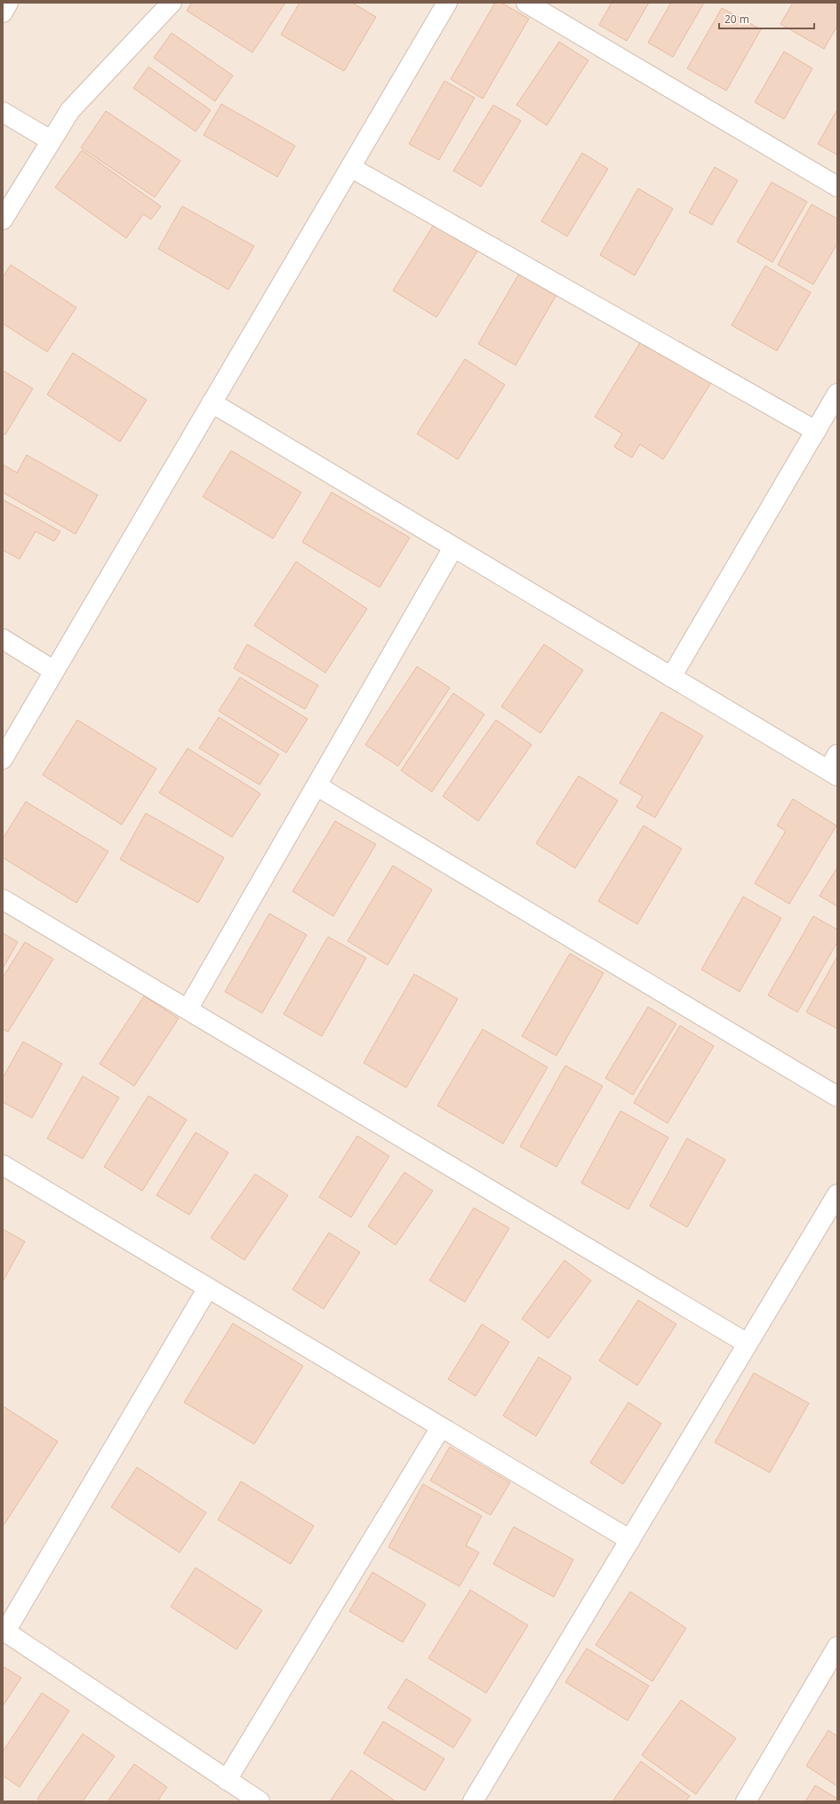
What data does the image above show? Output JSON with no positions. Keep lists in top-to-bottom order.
{
  "scale_bar": "20 m"
}
